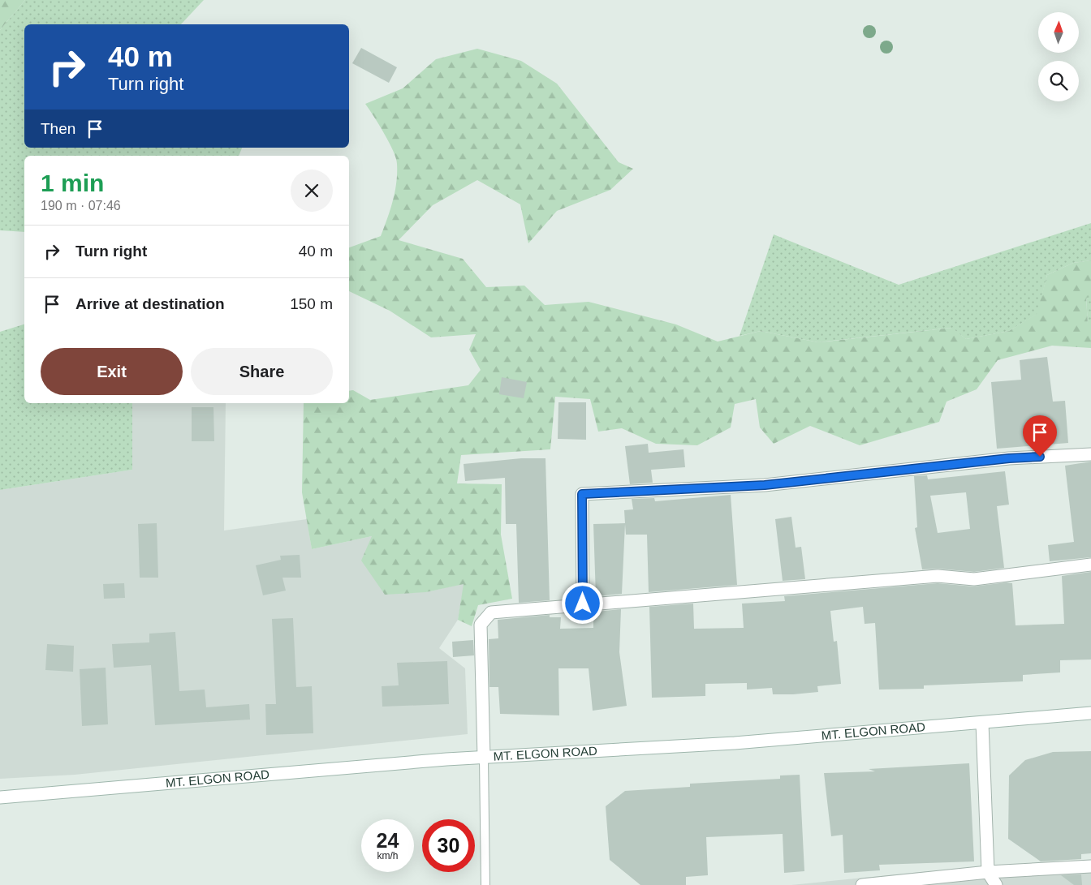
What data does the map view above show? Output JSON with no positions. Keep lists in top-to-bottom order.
{
  "streets": {
    "street": ["MT. ELGON ROAD"]
  },
  "north": "top",
  "page": {
    "turn": ["40 m", "Turn right"],
    "then": "Then",
    "heading": ["1 min", "190 m · 07:46"],
    "list": [
      {
        "name": "Turn right",
        "value": "40 m"
      },
      {
        "name": "Arrive at destination",
        "value": "150 m"
      }
    ],
    "buttons": ["Exit", "Share"],
    "speed": "24 km/h",
    "limit": "30"
  }
}
